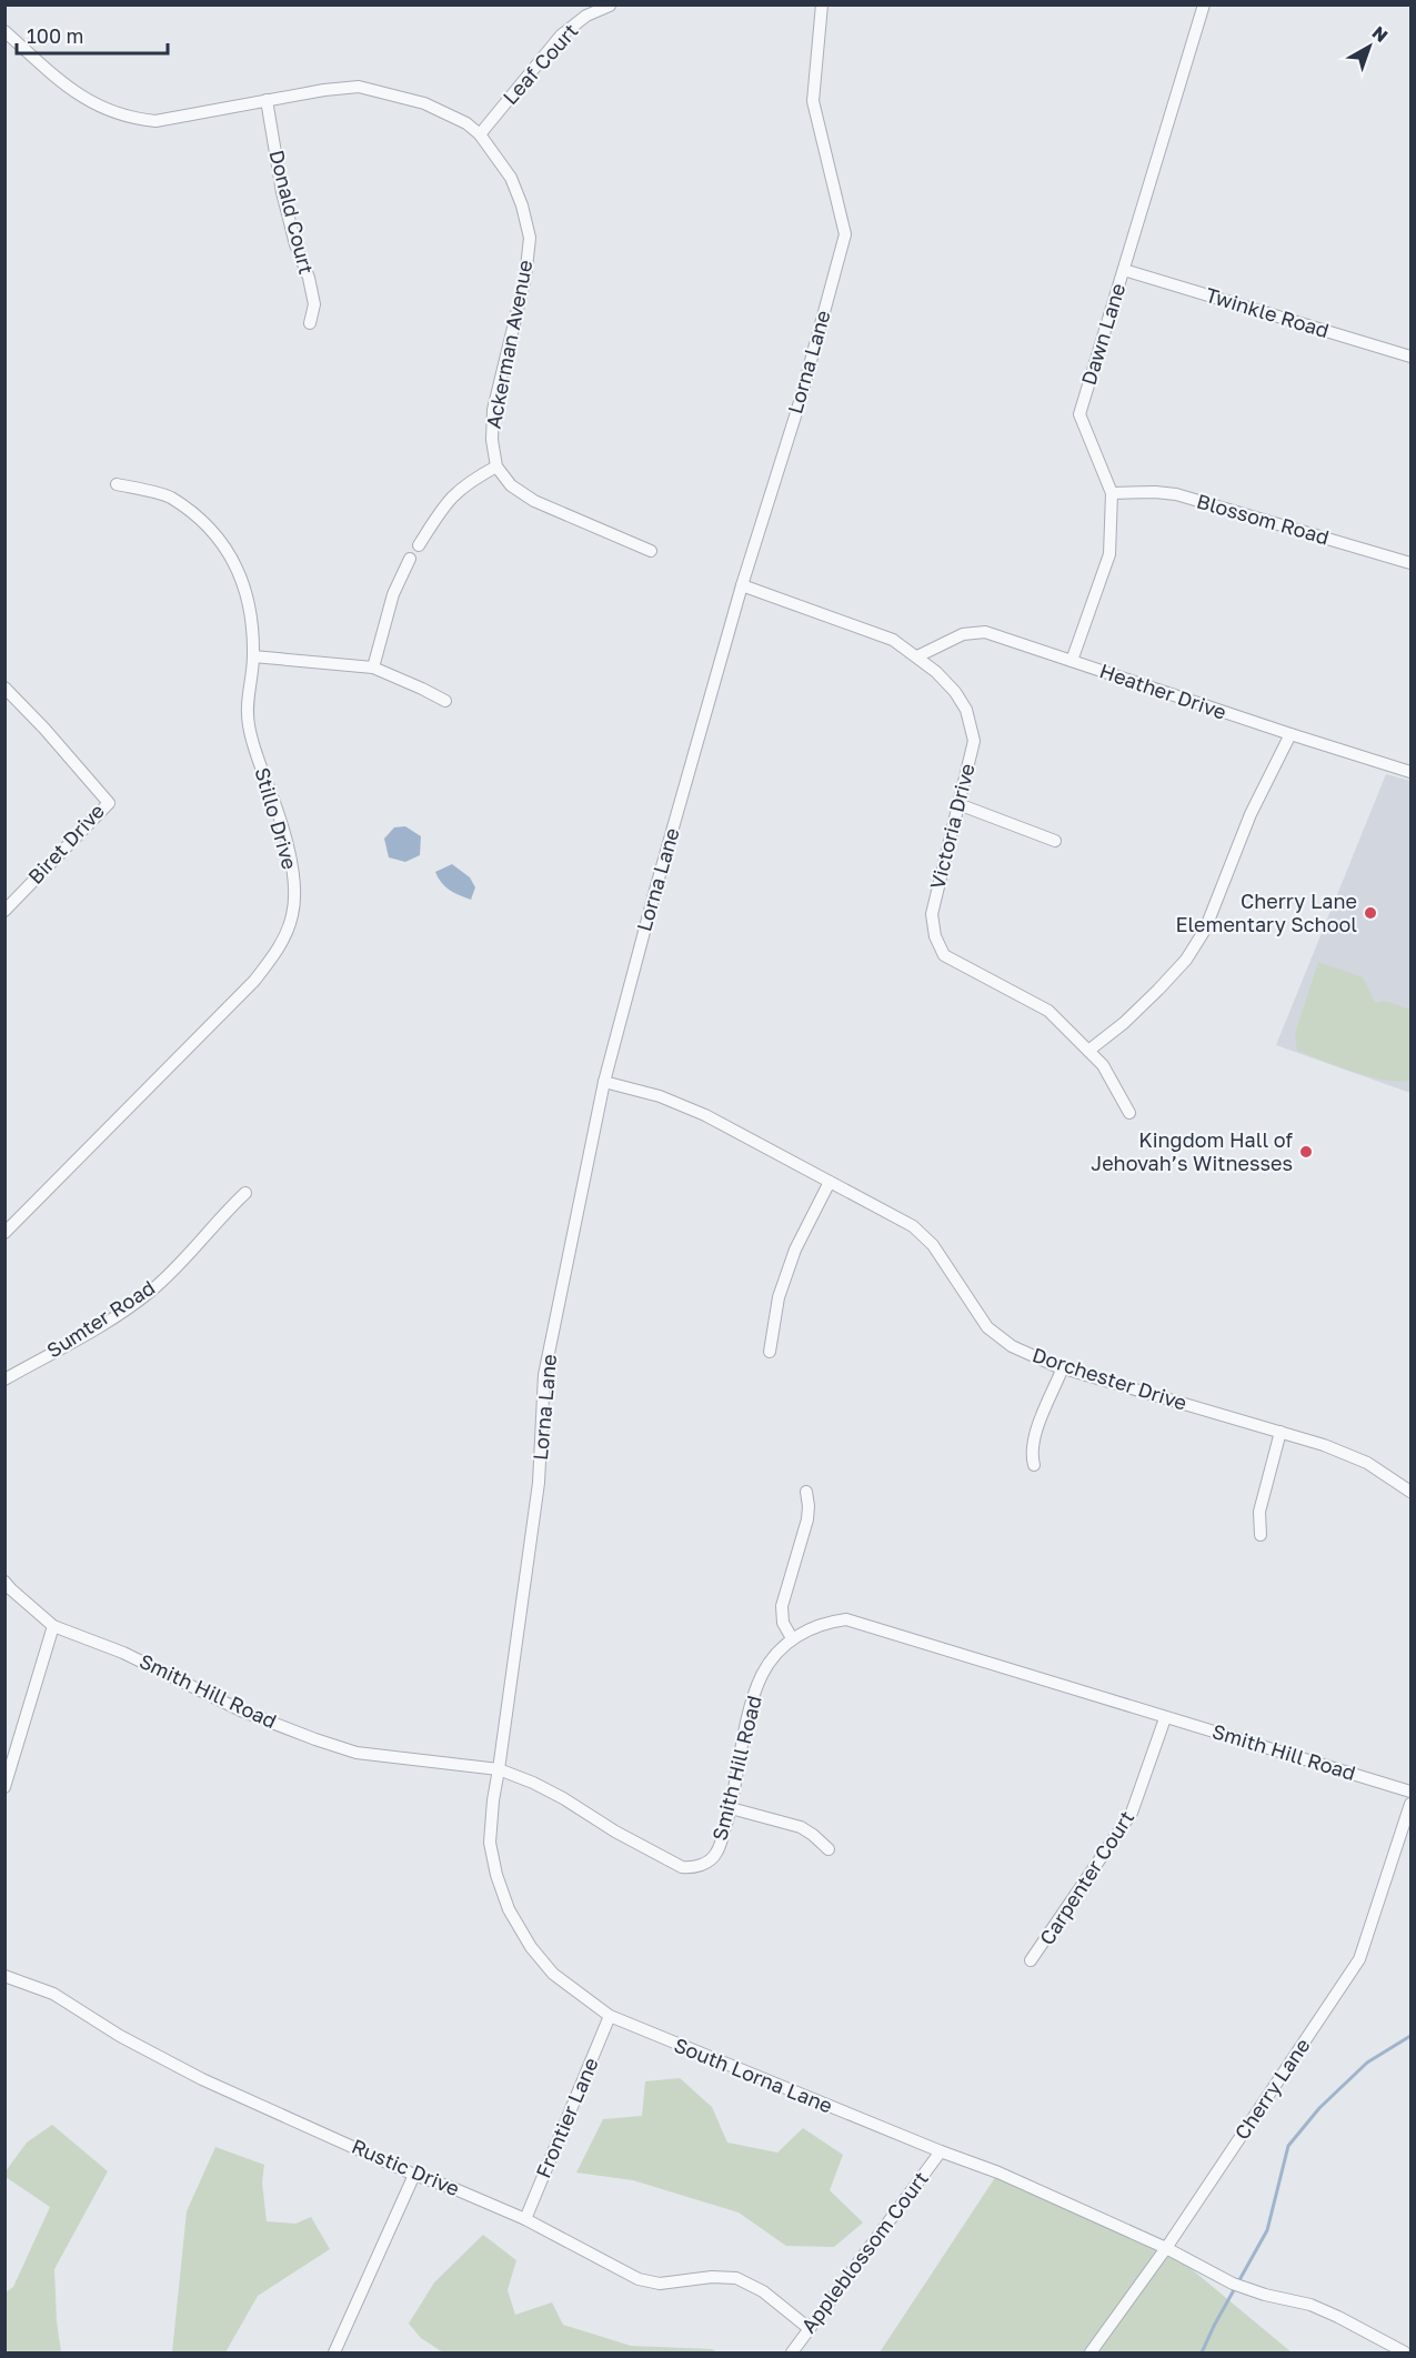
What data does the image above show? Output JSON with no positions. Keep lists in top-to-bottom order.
{
  "streets": {
    "street": [
      "Leaf Court",
      "Donald Court",
      "Twinkle Road",
      "Dawn Lane",
      "Ackerman Avenue",
      "Lorna Lane",
      "Blossom Road",
      "Heather Drive",
      "Stillo Drive",
      "Victoria Drive",
      "Biret Drive",
      "Sumter Road",
      "Dorchester Drive",
      "Smith Hill Road",
      "Carpenter Court",
      "South Lorna Lane",
      "Cherry Lane",
      "Frontier Lane",
      "Rustic Drive",
      "Appleblossom Court"
    ]
  },
  "crossings": [
    ["Leaf Court", "Ackerman Avenue"],
    ["Donald Court", "Ackerman Avenue"],
    ["Twinkle Road", "Dawn Lane"],
    ["Dawn Lane", "Blossom Road"],
    ["Dawn Lane", "Heather Drive"],
    ["Lorna Lane", "Victoria Drive"],
    ["Lorna Lane", "Dorchester Drive"],
    ["Lorna Lane", "Smith Hill Road"],
    ["Lorna Lane", "South Lorna Lane"],
    ["Heather Drive", "Victoria Drive"],
    ["Smith Hill Road", "Carpenter Court"],
    ["Smith Hill Road", "South Lorna Lane"],
    ["South Lorna Lane", "Cherry Lane"],
    ["South Lorna Lane", "Frontier Lane"],
    ["South Lorna Lane", "Appleblossom Court"],
    ["Frontier Lane", "Rustic Drive"],
    ["Rustic Drive", "Appleblossom Court"]
  ],
  "places": ["Cherry Lane Elementary School", "Kingdom Hall of Jehovah’s Witnesses"],
  "scale_bar": "100 m",
  "north": "top right"
}
